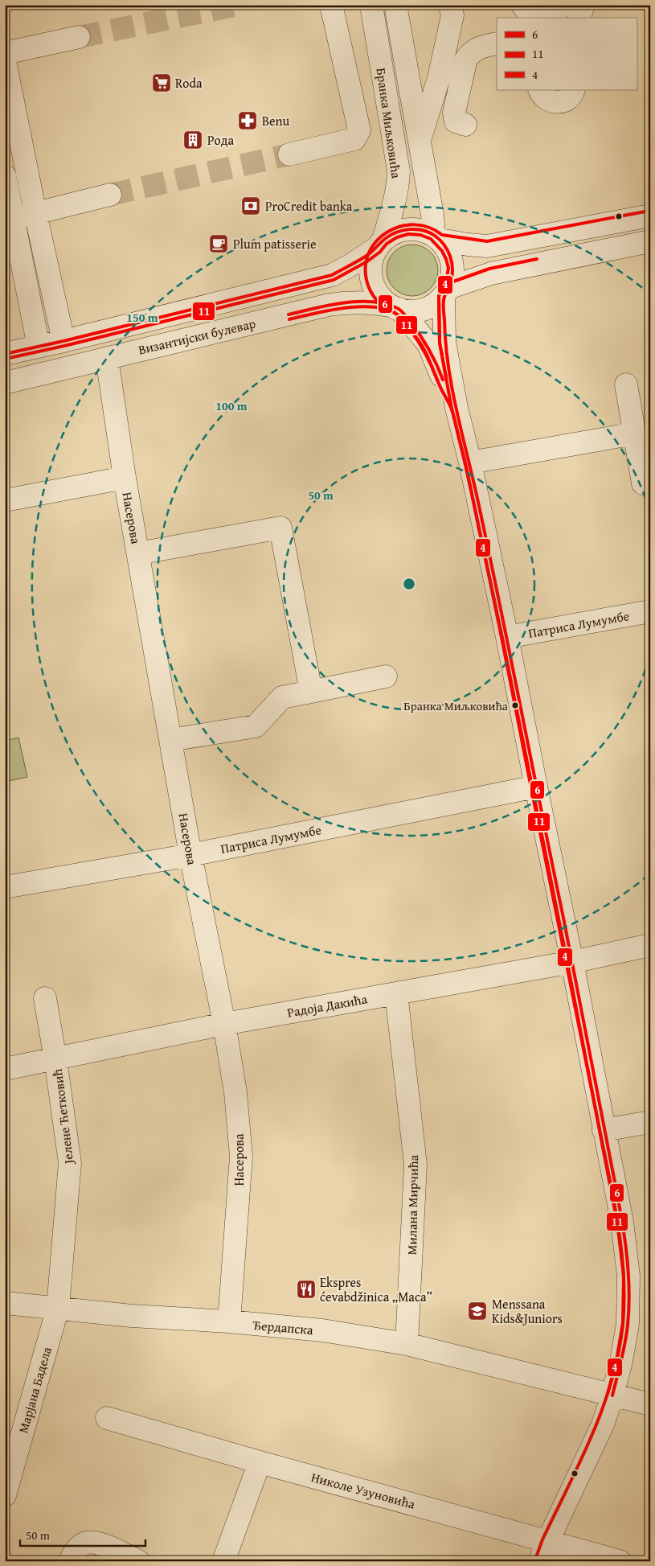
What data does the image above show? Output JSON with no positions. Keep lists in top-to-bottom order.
{
  "streets": {
    "street": [
      "Бранка Миљковића",
      "Византијски булевар",
      "Насерова",
      "Патриса Лумумбе",
      "Радоја Дакића",
      "Јелене Ћетковић",
      "Милана Мирчића",
      "Ђердапска",
      "Марјана Бадела",
      "Николе Узуновића"
    ]
  },
  "crossings": [
    ["Бранка Миљковића", "Византијски булевар"],
    ["Византијски булевар", "Насерова"],
    ["Насерова", "Патриса Лумумбе"],
    ["Насерова", "Радоја Дакића"],
    ["Насерова", "Ђердапска"],
    ["Радоја Дакића", "Јелене Ћетковић"],
    ["Радоја Дакића", "Милана Мирчића"],
    ["Јелене Ћетковић", "Ђердапска"],
    ["Јелене Ћетковић", "Марјана Бадела"],
    ["Милана Мирчића", "Ђердапска"],
    ["Ђердапска", "Марјана Бадела"]
  ],
  "places": {
    "supermarket": ["Roda"],
    "pharmacy": ["Benu"],
    "building": ["Рода"],
    "bank": ["ProCredit banka"],
    "cafe": ["Plum patisserie"],
    "other": ["Бранка Миљковића"],
    "restaurant": ["Ekspres ćevabdžinica „Maca”"],
    "school or university": ["Menssana Kids&Juniors"]
  },
  "lines": ["transit line 4", "transit line 6", "transit line 11"],
  "legend": ["6", "11", "4"],
  "scale_bar": "50 m",
  "rings": ["150 m", "100 m", "50 m"]
}
